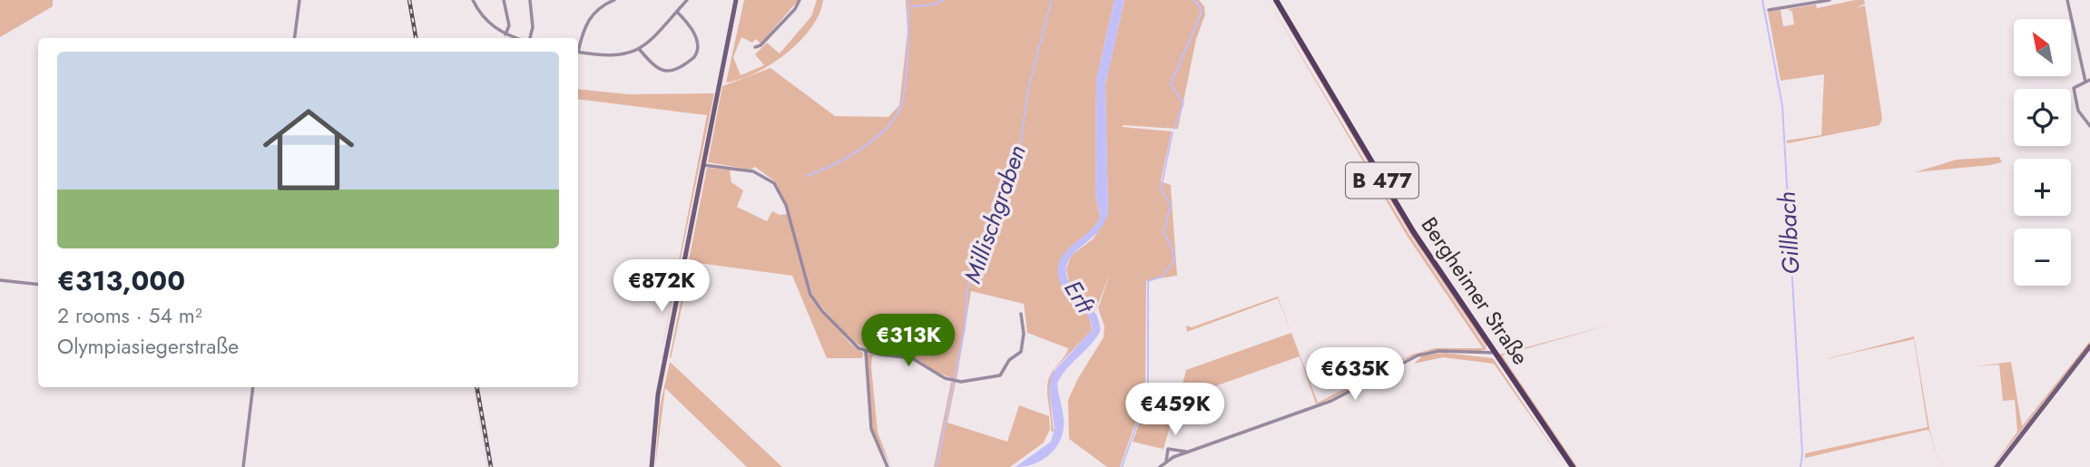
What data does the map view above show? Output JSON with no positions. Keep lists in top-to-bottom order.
{
  "streets": {
    "main road": ["B 477", "Bergheimer Straße"]
  },
  "water": ["Millischgraben", "Gillbach", "Erft"],
  "north": "top left",
  "page": {
    "map_buttons": ["+", "−"],
    "list": [
      {
        "name": "€313,000",
        "note": "2 rooms · 54 m² · Olympiasiegerstraße"
      }
    ],
    "price": [
      "€872K",
      "€313K",
      "€635K",
      "€459K"
    ]
  }
}
